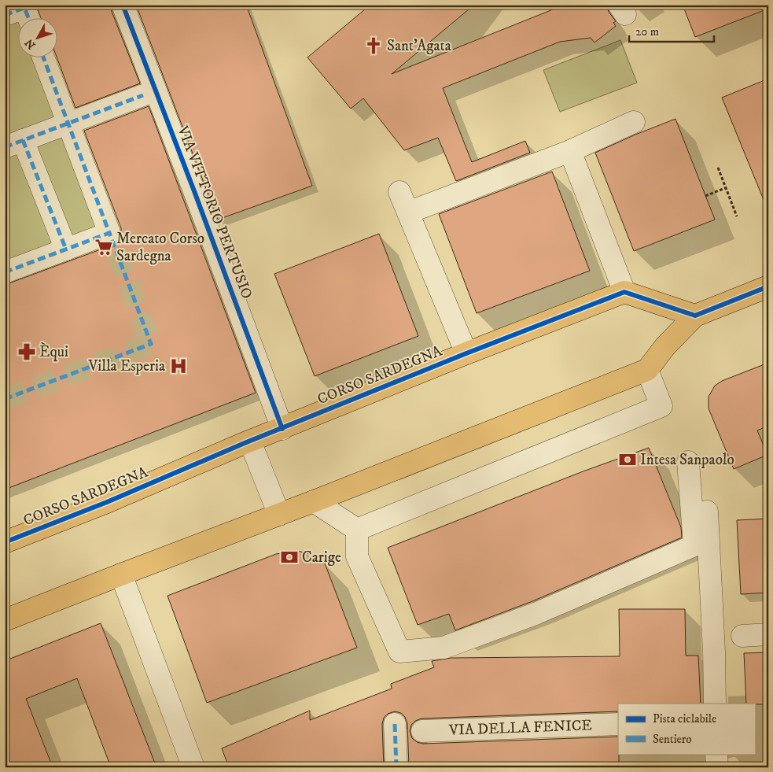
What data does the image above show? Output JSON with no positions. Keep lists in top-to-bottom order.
{
  "streets": {
    "main road": ["CORSO SARDEGNA"],
    "street": ["VIA VITTORIO PERTUSIO", "VIA DELLA FENICE"]
  },
  "crossings": [
    ["VIA VITTORIO PERTUSIO", "CORSO SARDEGNA"]
  ],
  "places": {
    "church": ["Sant'Agata"],
    "supermarket": ["Mercato Corso Sardegna"],
    "pharmacy": ["Èqui"],
    "hospital": ["Villa Esperia"],
    "bank": ["Intesa Sanpaolo", "Carige"]
  },
  "legend": ["Pista ciclabile", "Sentiero"],
  "scale_bar": "20 m",
  "north": "bottom left"
}
